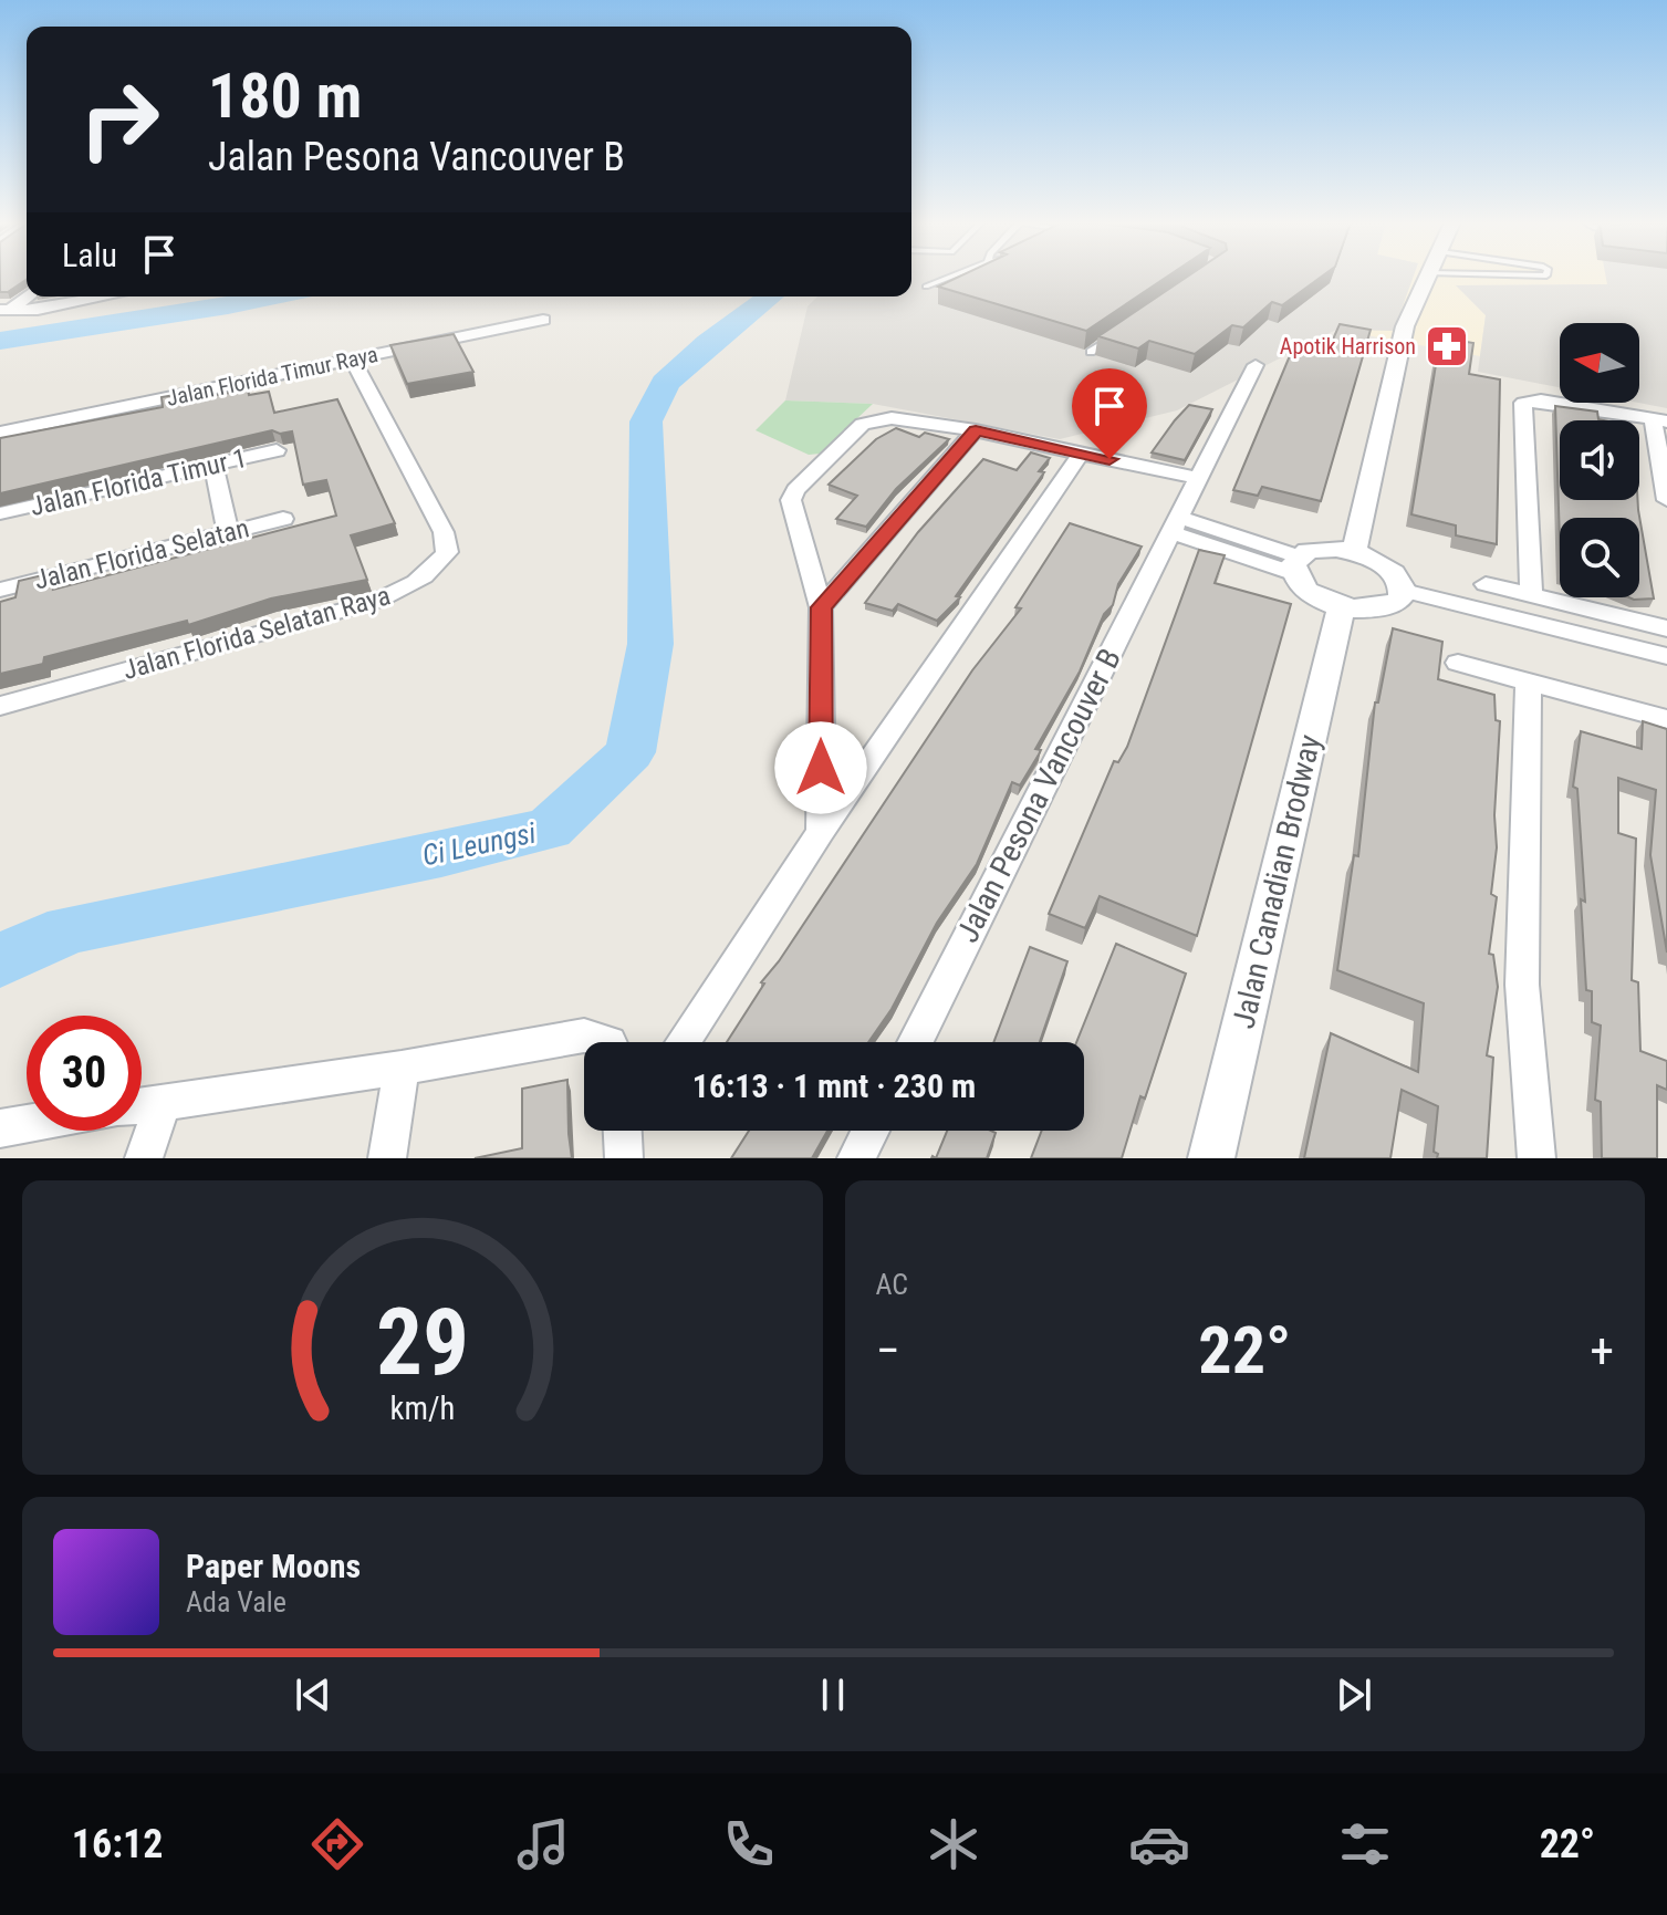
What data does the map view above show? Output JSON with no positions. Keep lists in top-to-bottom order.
{
  "streets": {
    "street": [
      "Jalan Florida Timur Raya",
      "Jalan Florida Timur 1",
      "Jalan Florida Selatan",
      "Jalan Florida Selatan Raya",
      "Jalan Pesona Vancouver B",
      "Jalan Canadian Brodway"
    ]
  },
  "crossings": [
    ["Jalan Florida Timur Raya", "Jalan Florida Selatan Raya"]
  ],
  "water": ["Ci Leungsi"],
  "places": {
    "pharmacy": ["Apotik Harrison"]
  },
  "north": "left",
  "page": {
    "turn": ["180 m", "Jalan Pesona Vancouver B"],
    "then": "Lalu",
    "limit": "30",
    "trip": "16:13 · 1 mnt · 230 m",
    "tile": "AC",
    "heat": ["−", "22°", "+"],
    "song": ["Paper Moons", "Ada Vale"],
    "tabs": ["16:12", "22°"],
    "gauge": ["29", "km/h"]
  }
}
